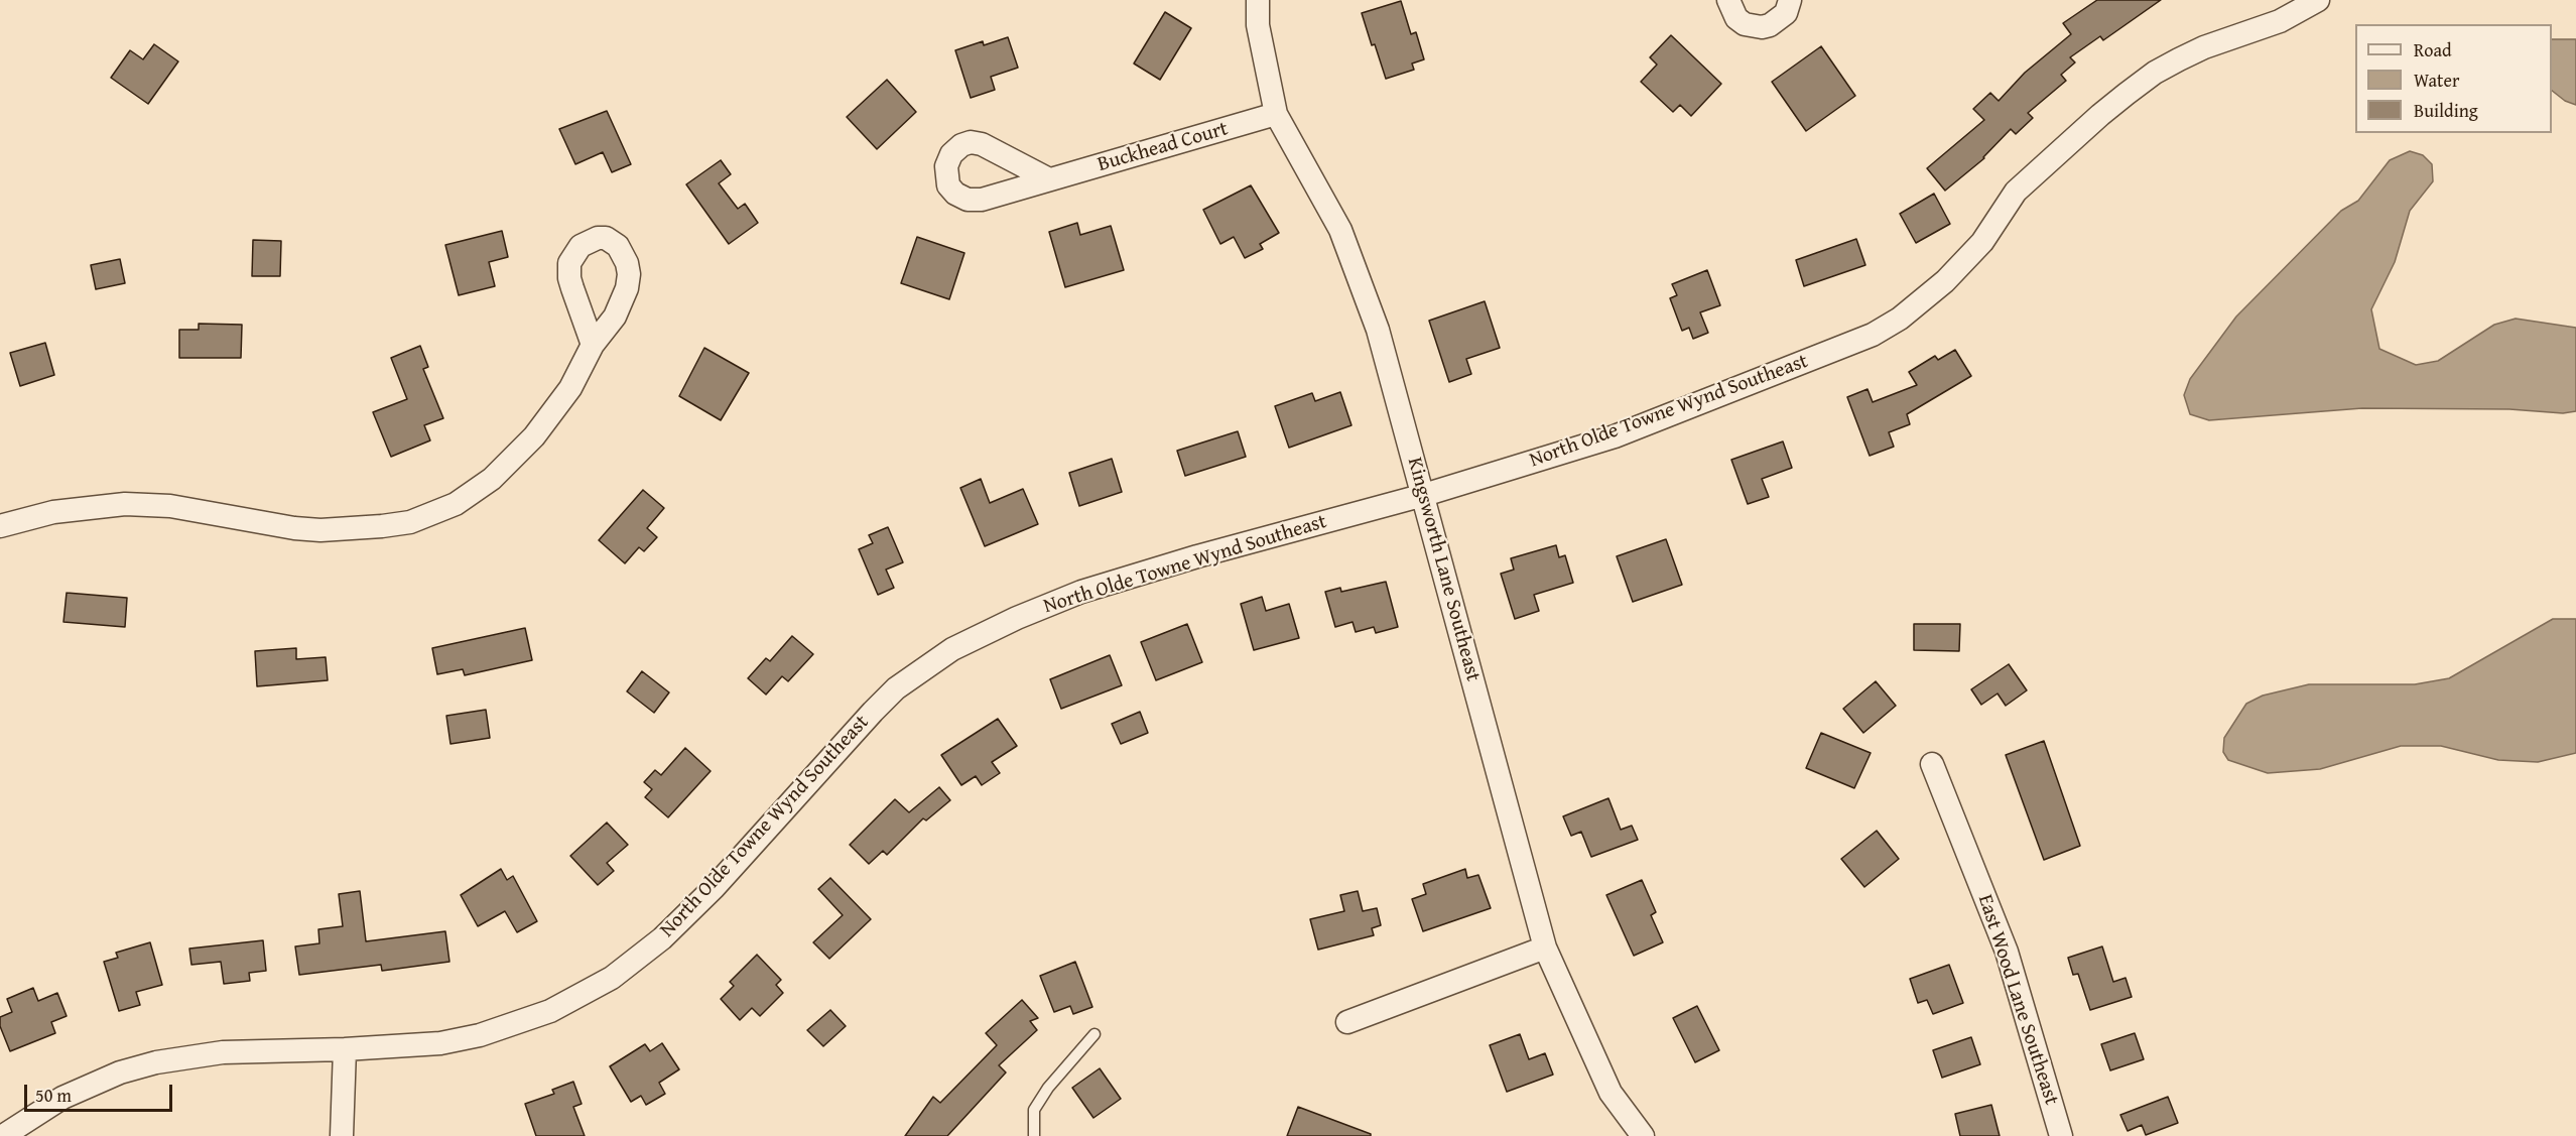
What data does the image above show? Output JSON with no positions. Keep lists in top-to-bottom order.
{
  "streets": {
    "street": [
      "Buckhead Court",
      "North Olde Towne Wynd Southeast",
      "Kingsworth Lane Southeast",
      "East Wood Lane Southeast"
    ]
  },
  "crossings": [
    ["Buckhead Court", "Kingsworth Lane Southeast"],
    ["North Olde Towne Wynd Southeast", "Kingsworth Lane Southeast"]
  ],
  "legend": ["Road", "Water", "Building"],
  "scale_bar": "50 m"
}
